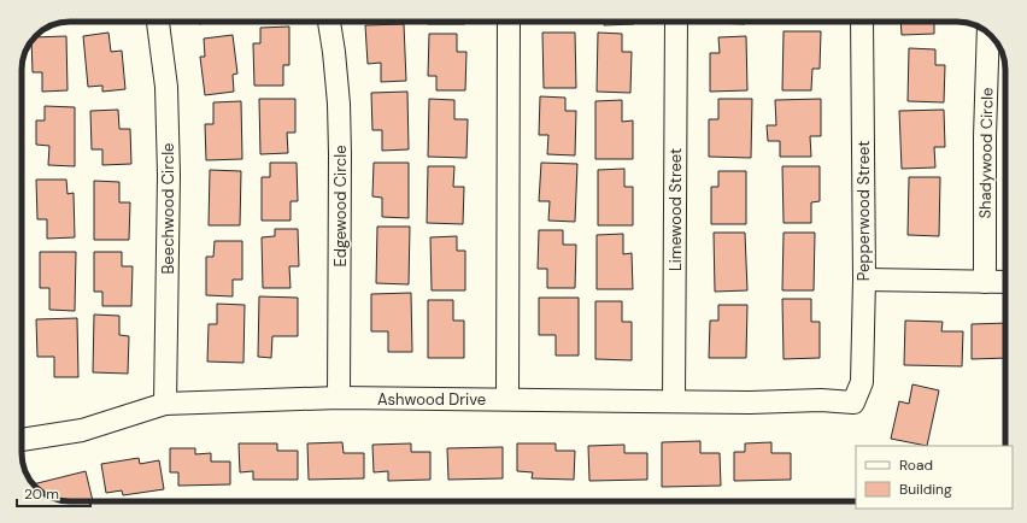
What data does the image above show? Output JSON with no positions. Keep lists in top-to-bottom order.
{
  "streets": {
    "street": [
      "Shadywood Circle",
      "Edgewood Circle",
      "Beechwood Circle",
      "Limewood Street",
      "Pepperwood Street",
      "Ashwood Drive"
    ]
  },
  "crossings": [
    ["Edgewood Circle", "Ashwood Drive"],
    ["Beechwood Circle", "Ashwood Drive"],
    ["Limewood Street", "Ashwood Drive"],
    ["Pepperwood Street", "Ashwood Drive"]
  ],
  "legend": ["Road", "Building"],
  "scale_bar": "20 m"
}
